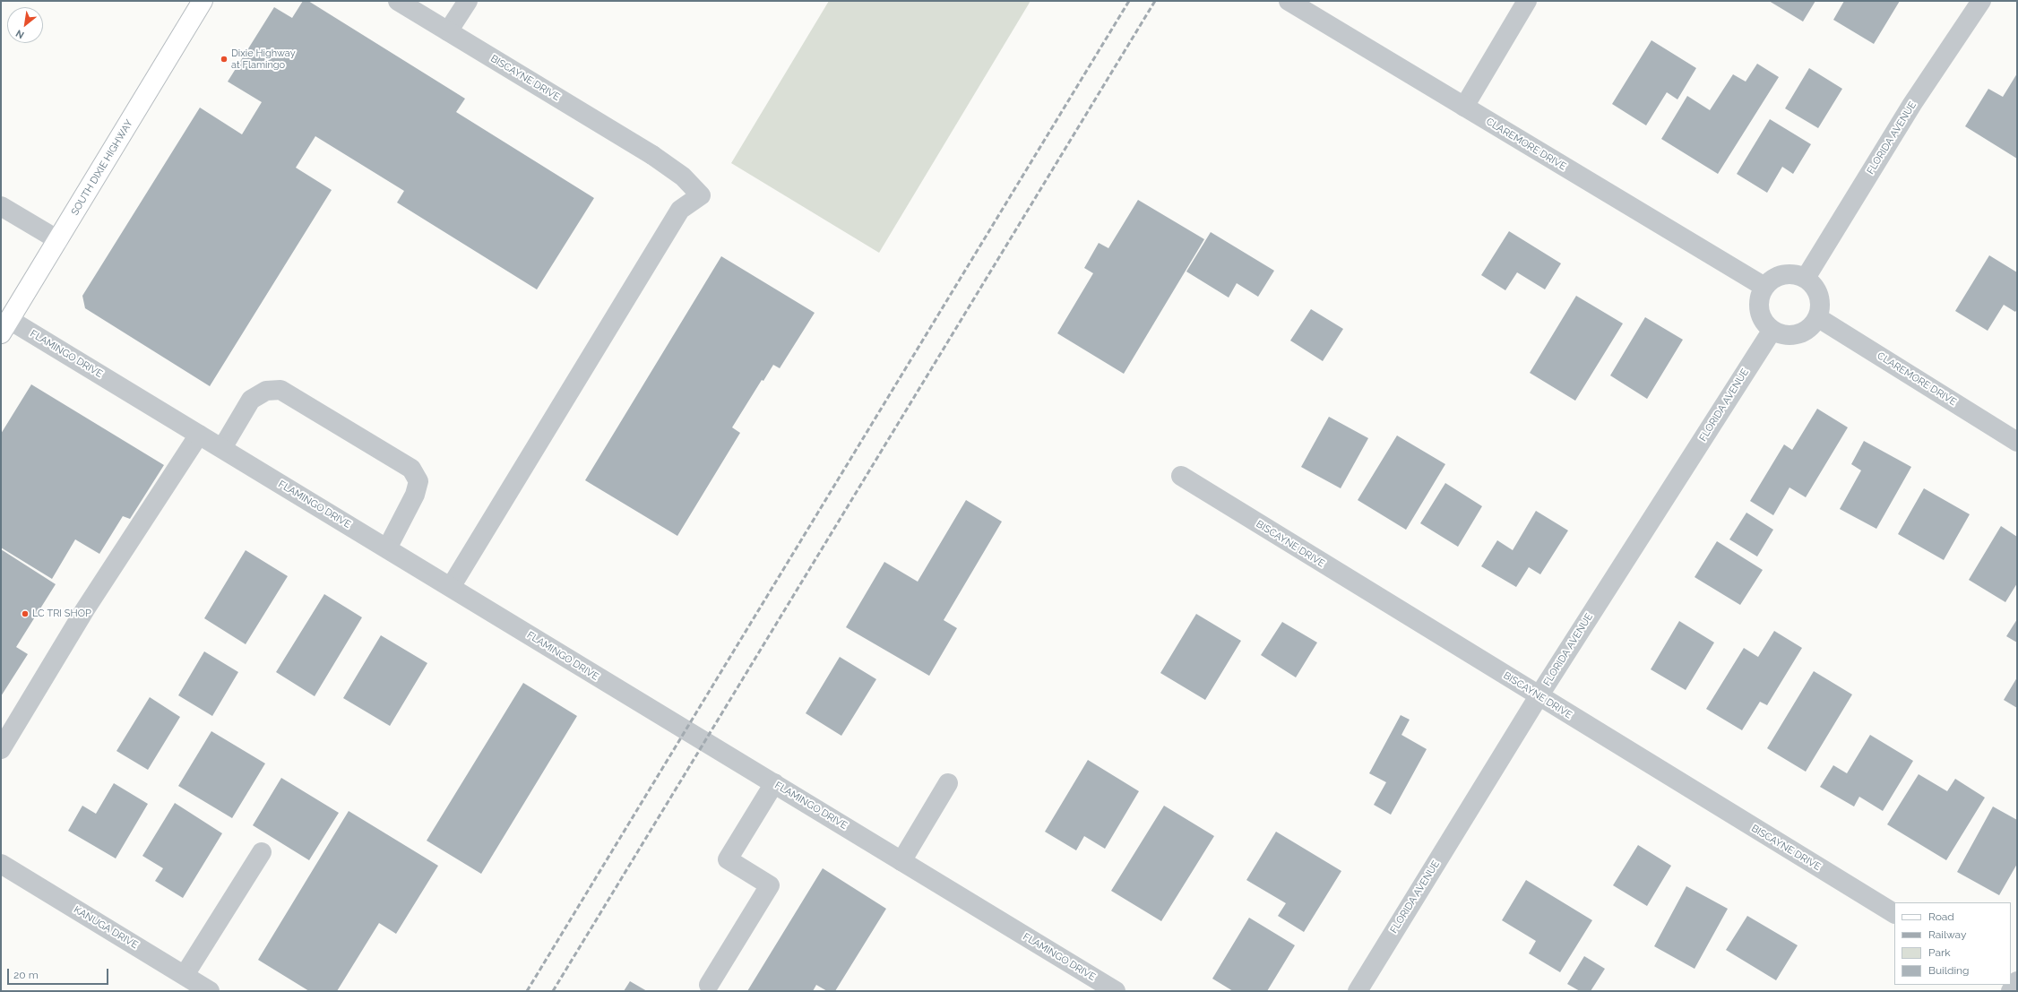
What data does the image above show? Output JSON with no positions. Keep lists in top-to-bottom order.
{
  "streets": {
    "main road": ["SOUTH DIXIE HIGHWAY"],
    "street": [
      "BISCAYNE DRIVE",
      "FLORIDA AVENUE",
      "CLAREMORE DRIVE",
      "FLAMINGO DRIVE",
      "KANUGA DRIVE"
    ]
  },
  "crossings": [
    ["BISCAYNE DRIVE", "FLORIDA AVENUE"],
    ["BISCAYNE DRIVE", "FLAMINGO DRIVE"],
    ["FLORIDA AVENUE", "CLAREMORE DRIVE"],
    ["SOUTH DIXIE HIGHWAY", "FLAMINGO DRIVE"]
  ],
  "places": ["Dixie Highway at Flamingo", "LC TRI SHOP"],
  "legend": [
    "Road",
    "Railway",
    "Park",
    "Building"
  ],
  "scale_bar": "20 m",
  "north": "bottom left"
}
